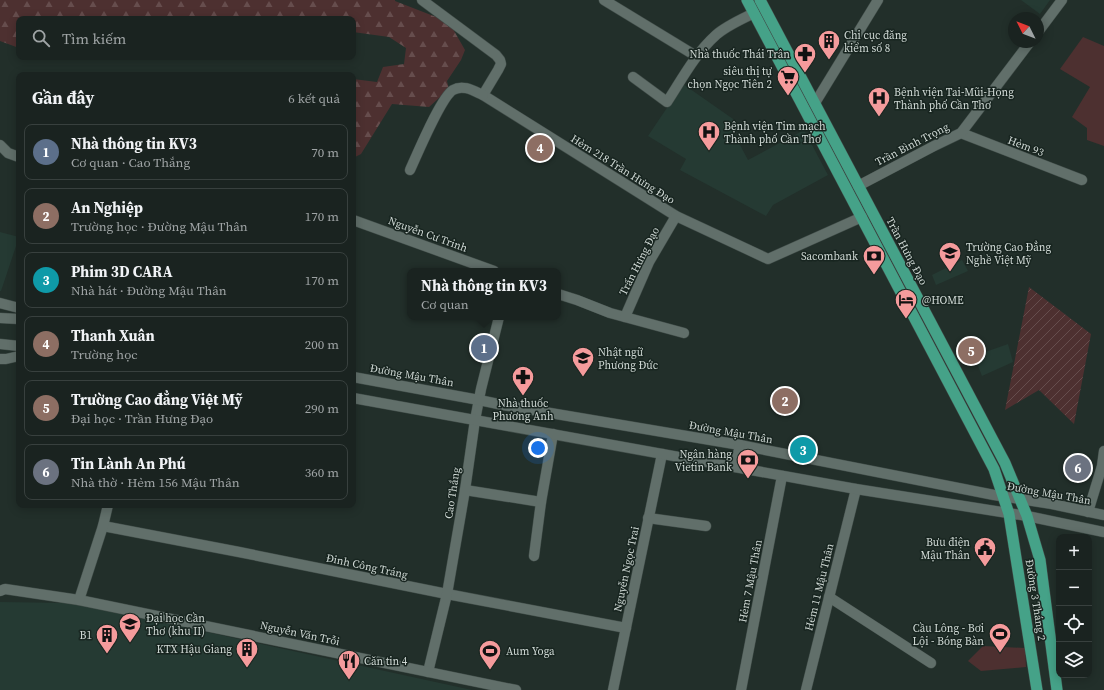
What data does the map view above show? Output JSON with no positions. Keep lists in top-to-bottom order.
{
  "streets": {
    "highway": ["Trần Hưng Đạo", "Đường 3 Tháng 2"],
    "street": [
      "Trần Bình Trọng",
      "Hẻm 93",
      "Hẻm 218 Trần Hưng Đạo",
      "Nguyễn Cư Trinh",
      "Trấn Hưng Đạo",
      "Đường Mậu Thân",
      "Cao Thắng",
      "Đinh Công Tráng",
      "Nguyễn Ngọc Trai",
      "Hẻm 7 Mậu Thân",
      "Hẻm 11 Mậu Thân",
      "Nguyễn Văn Trỗi"
    ]
  },
  "crossings": [
    ["Trần Bình Trọng", "Hẻm 93"],
    ["Trần Bình Trọng", "Trần Hưng Đạo"],
    ["Hẻm 218 Trần Hưng Đạo", "Trấn Hưng Đạo"],
    ["Trần Hưng Đạo", "Đường Mậu Thân"],
    ["Trần Hưng Đạo", "Đường 3 Tháng 2"],
    ["Đường Mậu Thân", "Cao Thắng"],
    ["Cao Thắng", "Đinh Công Tráng"],
    ["Cao Thắng", "Nguyễn Văn Trỗi"],
    ["Đinh Công Tráng", "Nguyễn Ngọc Trai"]
  ],
  "places": {
    "building": ["Chi cục đăng kiểm số 8", "B1", "KTX Hậu Giang"],
    "pharmacy": ["Nhà thuốc Thái Trân", "Nhà thuốc Phương Anh"],
    "supermarket": ["siêu thị tự chọn Ngọc Tiên 2"],
    "hospital": ["Bệnh viện Tai-Mũi-Họng Thành phố Cần Thơ", "Bệnh viện Tim mạch Thành phố Cần Thơ"],
    "school or university": ["Trường Cao Đẳng Nghề Việt Mỹ", "Nhật ngữ Phương Đức", "Đại học Cần Thơ (khu II)"],
    "bank": ["Sacombank", "Ngân hàng Vietin Bank"],
    "hotel": ["@HOME"],
    "public building": ["Bưu điện Mậu Thân"],
    "sports": ["Cầu Lông - Bơi Lội - Bóng Bàn", "Aum Yoga"],
    "restaurant": ["Căn tin 4"]
  },
  "north": "top left",
  "page": {
    "search": "Tìm kiếm",
    "heading": ["Gần đây", "6 kết quả"],
    "list": [
      {
        "mark": "1",
        "name": "Nhà thông tin KV3",
        "note": "Cơ quan · Cao Thắng",
        "value": "70 m"
      },
      {
        "mark": "2",
        "name": "An Nghiệp",
        "note": "Trường học · Đường Mậu Thân",
        "value": "170 m"
      },
      {
        "mark": "3",
        "name": "Phim 3D CARA",
        "note": "Nhà hát · Đường Mậu Thân",
        "value": "170 m"
      },
      {
        "mark": "4",
        "name": "Thanh Xuân",
        "note": "Trường học",
        "value": "200 m"
      },
      {
        "mark": "5",
        "name": "Trường Cao đẳng Việt Mỹ",
        "note": "Đại học · Trần Hưng Đạo",
        "value": "290 m"
      },
      {
        "mark": "6",
        "name": "Tin Lành An Phú",
        "note": "Nhà thờ · Hẻm 156 Mậu Thân",
        "value": "360 m"
      }
    ],
    "pins": [
      "4",
      "1",
      "5",
      "2",
      "3",
      "6"
    ],
    "popup": ["Nhà thông tin KV3", "Cơ quan"],
    "map_buttons": ["+", "−"]
  }
}
